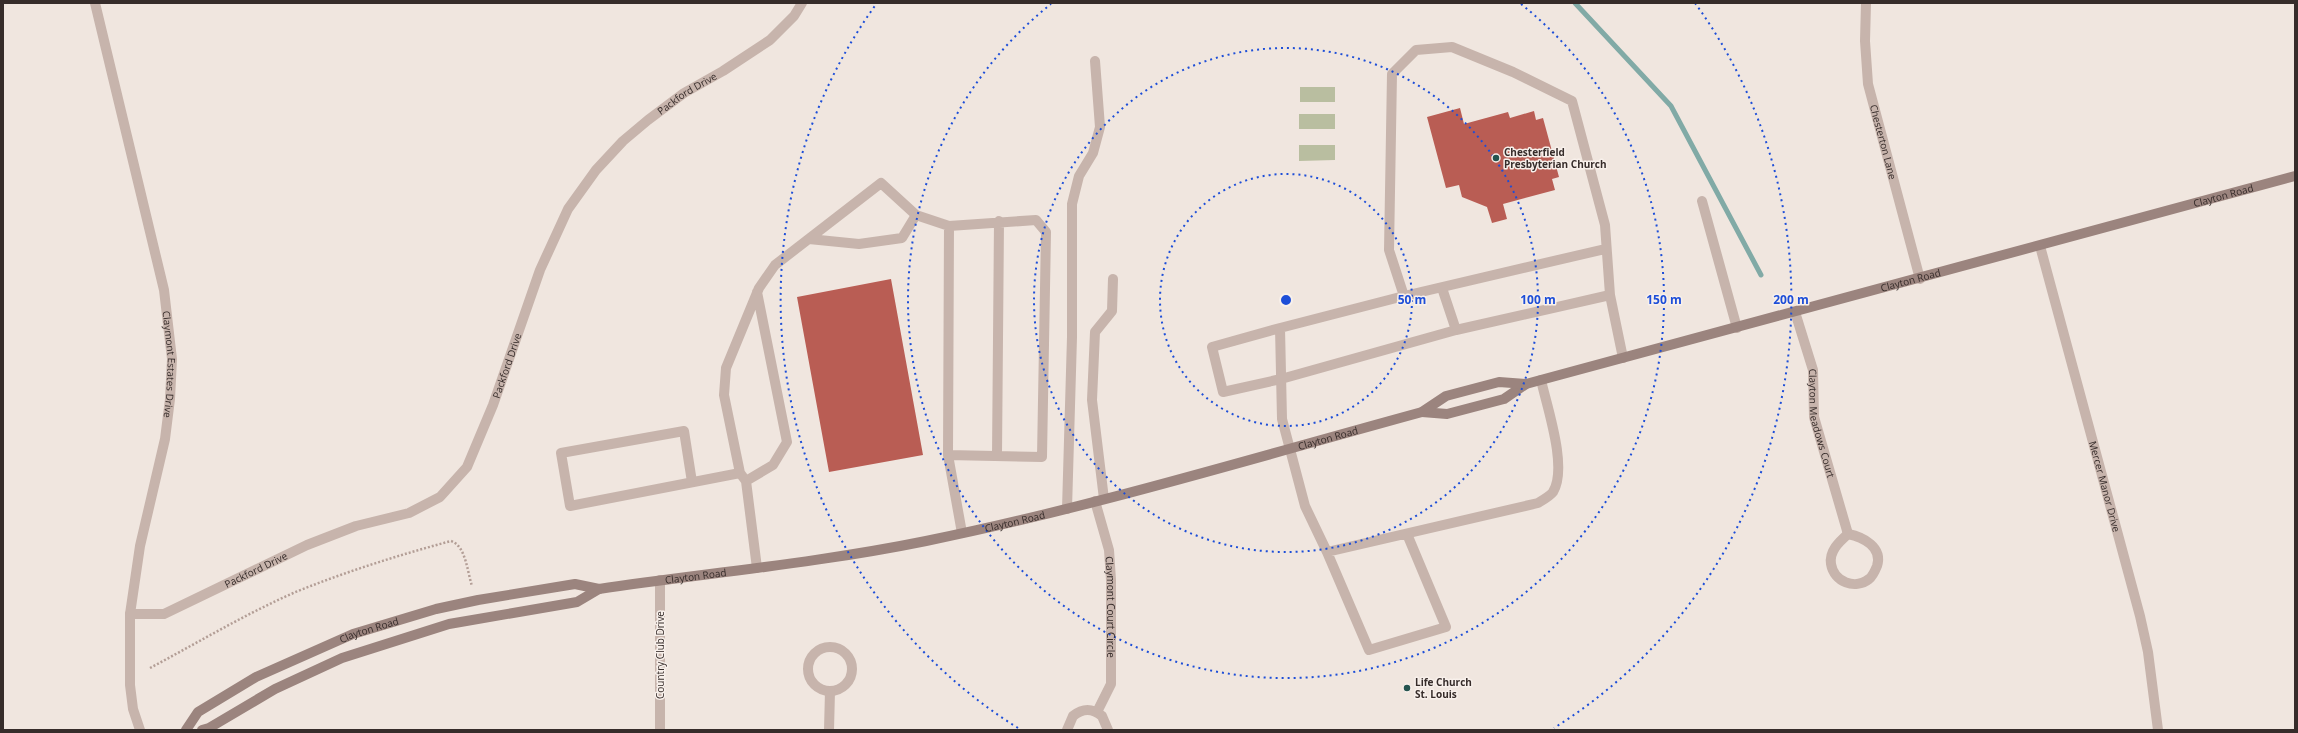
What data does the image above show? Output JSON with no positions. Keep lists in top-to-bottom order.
{
  "streets": {
    "main road": ["Clayton Road"],
    "street": [
      "Packford Drive",
      "Chesterton Lane",
      "Claymont Estates Drive",
      "Clayton Meadows Court",
      "Mercer Manor Drive",
      "Claymont Court Circle",
      "Country Club Drive"
    ]
  },
  "crossings": [
    ["Packford Drive", "Claymont Estates Drive"],
    ["Chesterton Lane", "Clayton Road"],
    ["Clayton Road", "Clayton Meadows Court"],
    ["Clayton Road", "Mercer Manor Drive"],
    ["Clayton Road", "Claymont Court Circle"],
    ["Clayton Road", "Country Club Drive"]
  ],
  "places": ["Chesterfield Presbyterian Church", "Life Church St. Louis"],
  "rings": [
    "50 m",
    "100 m",
    "150 m",
    "200 m"
  ]
}
